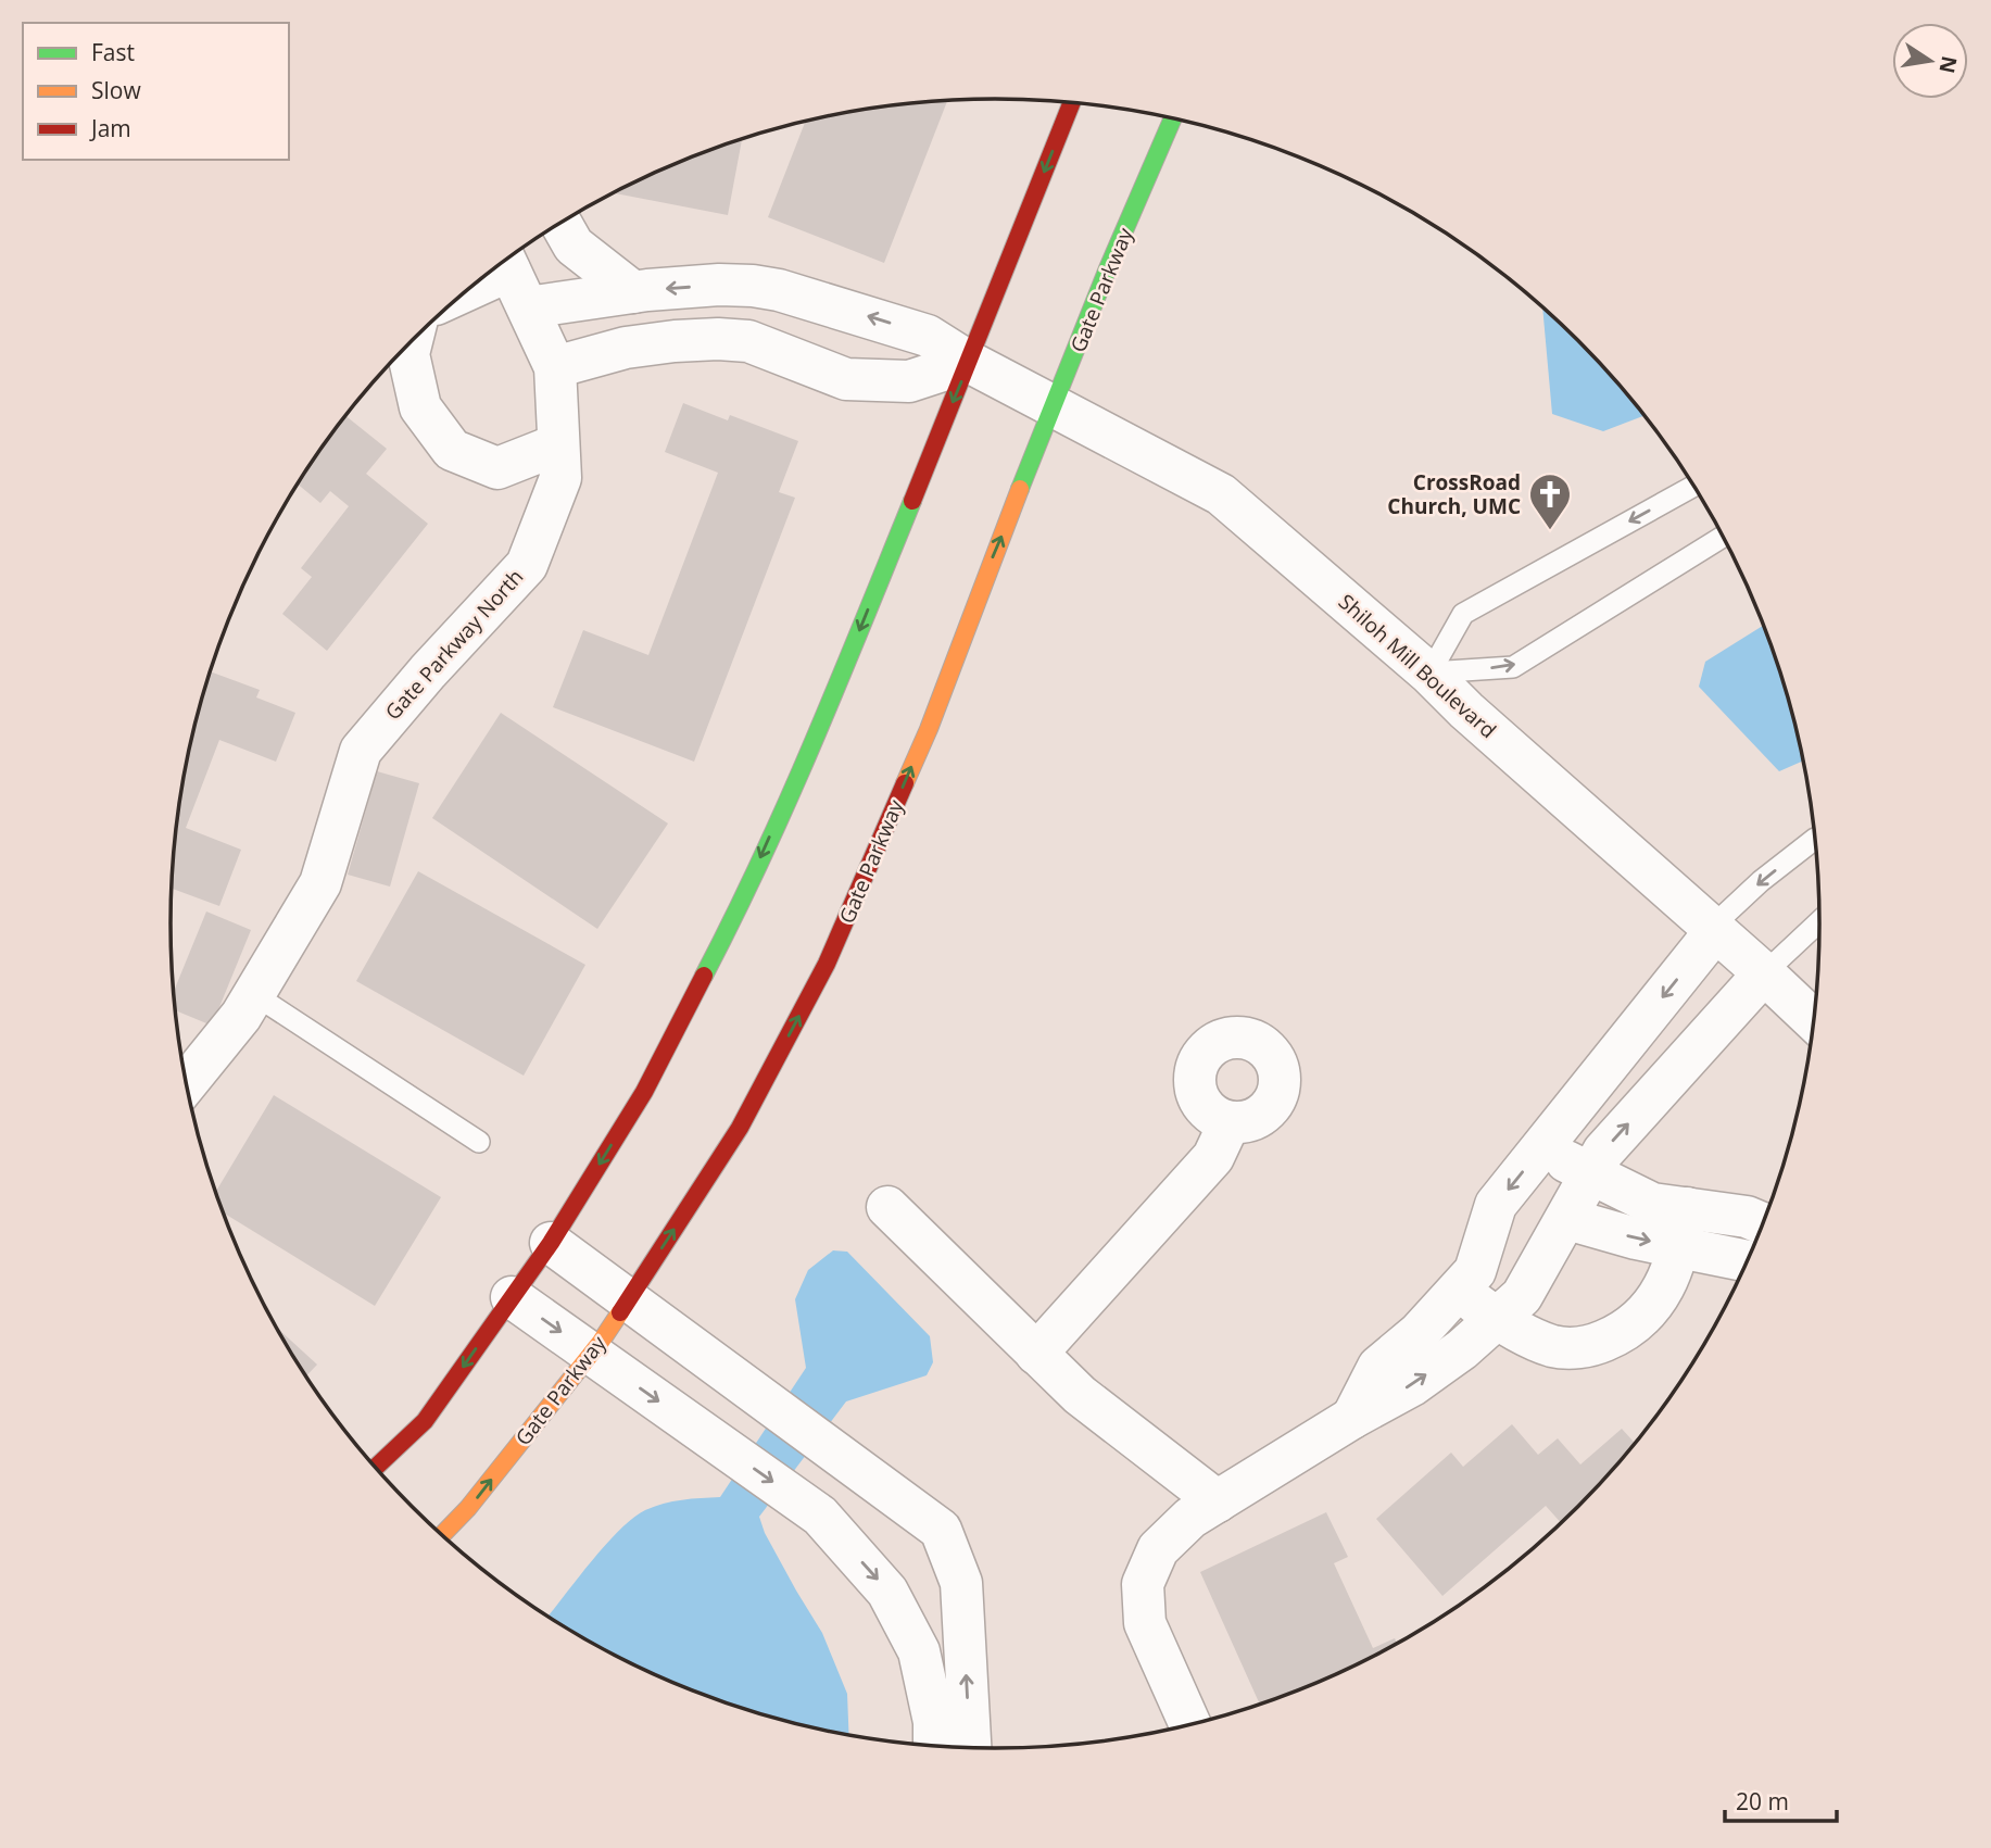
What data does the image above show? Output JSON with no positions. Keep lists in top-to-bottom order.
{
  "streets": {
    "main road": ["Gate Parkway"],
    "street": ["Gate Parkway North", "Shiloh Mill Boulevard"]
  },
  "crossings": [
    ["Gate Parkway", "Shiloh Mill Boulevard"]
  ],
  "places": {
    "church": ["CrossRoad Church, UMC"]
  },
  "legend": ["Fast", "Slow", "Jam"],
  "scale_bar": "20 m",
  "north": "right"
}
